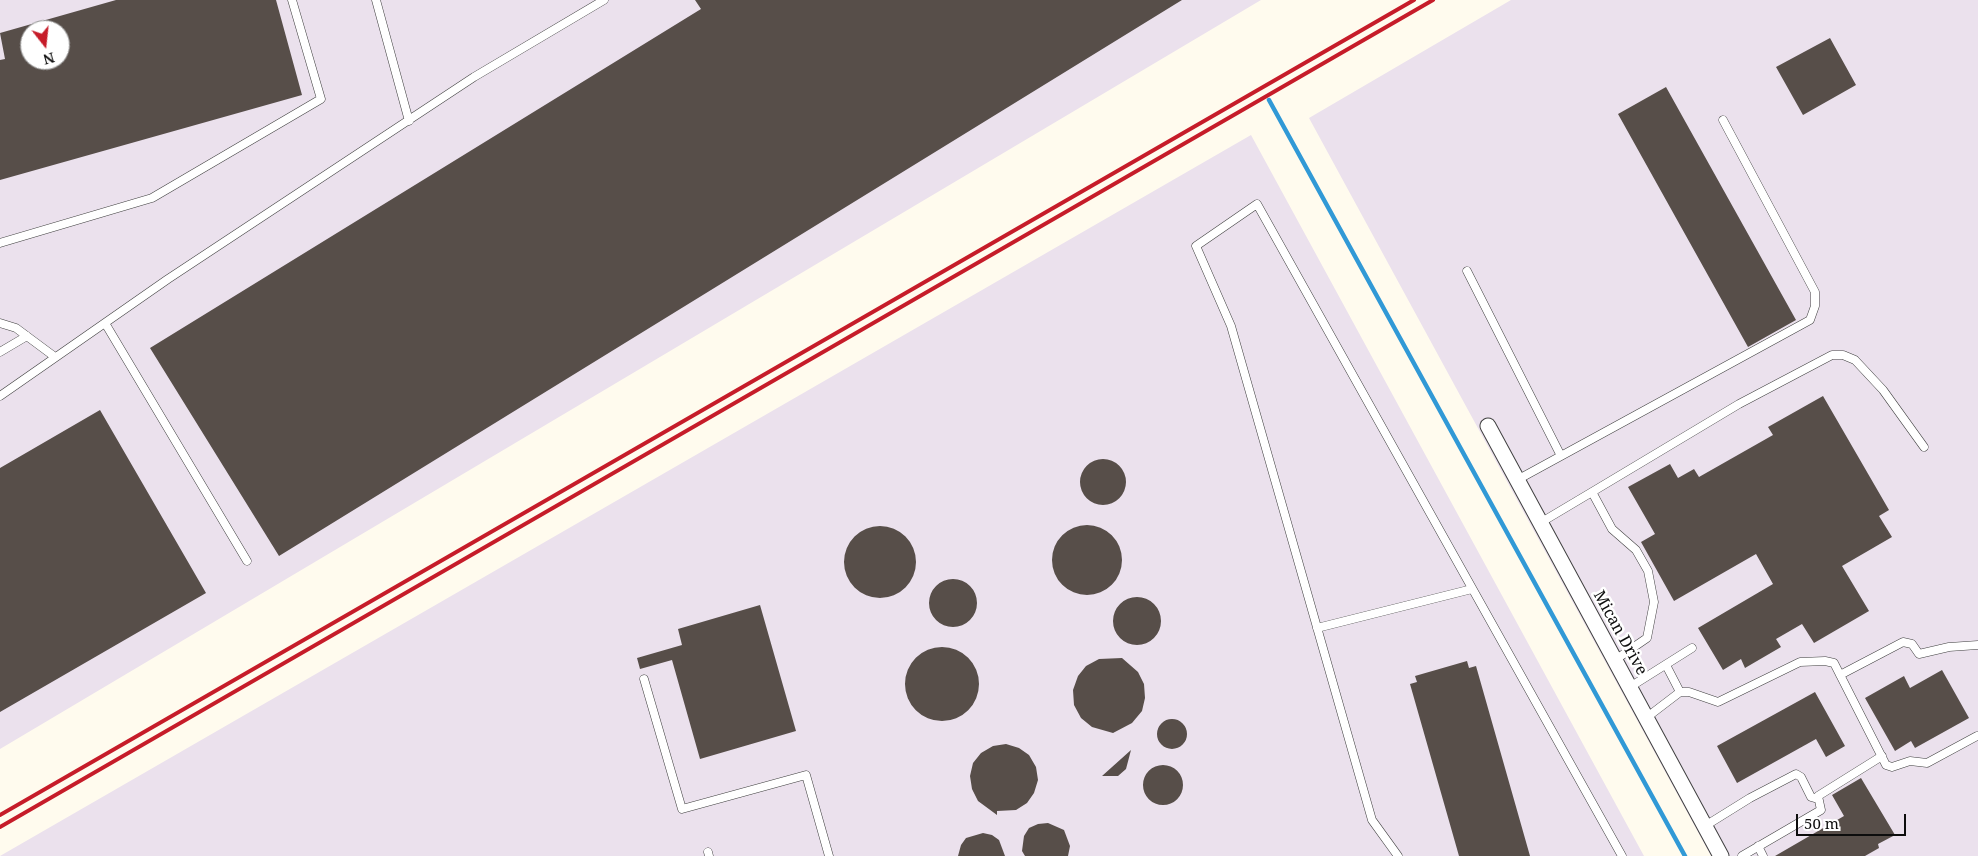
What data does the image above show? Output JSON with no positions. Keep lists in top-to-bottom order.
{
  "streets": {
    "street": ["Mican Drive"]
  },
  "scale_bar": "50 m",
  "north": "bottom"
}
